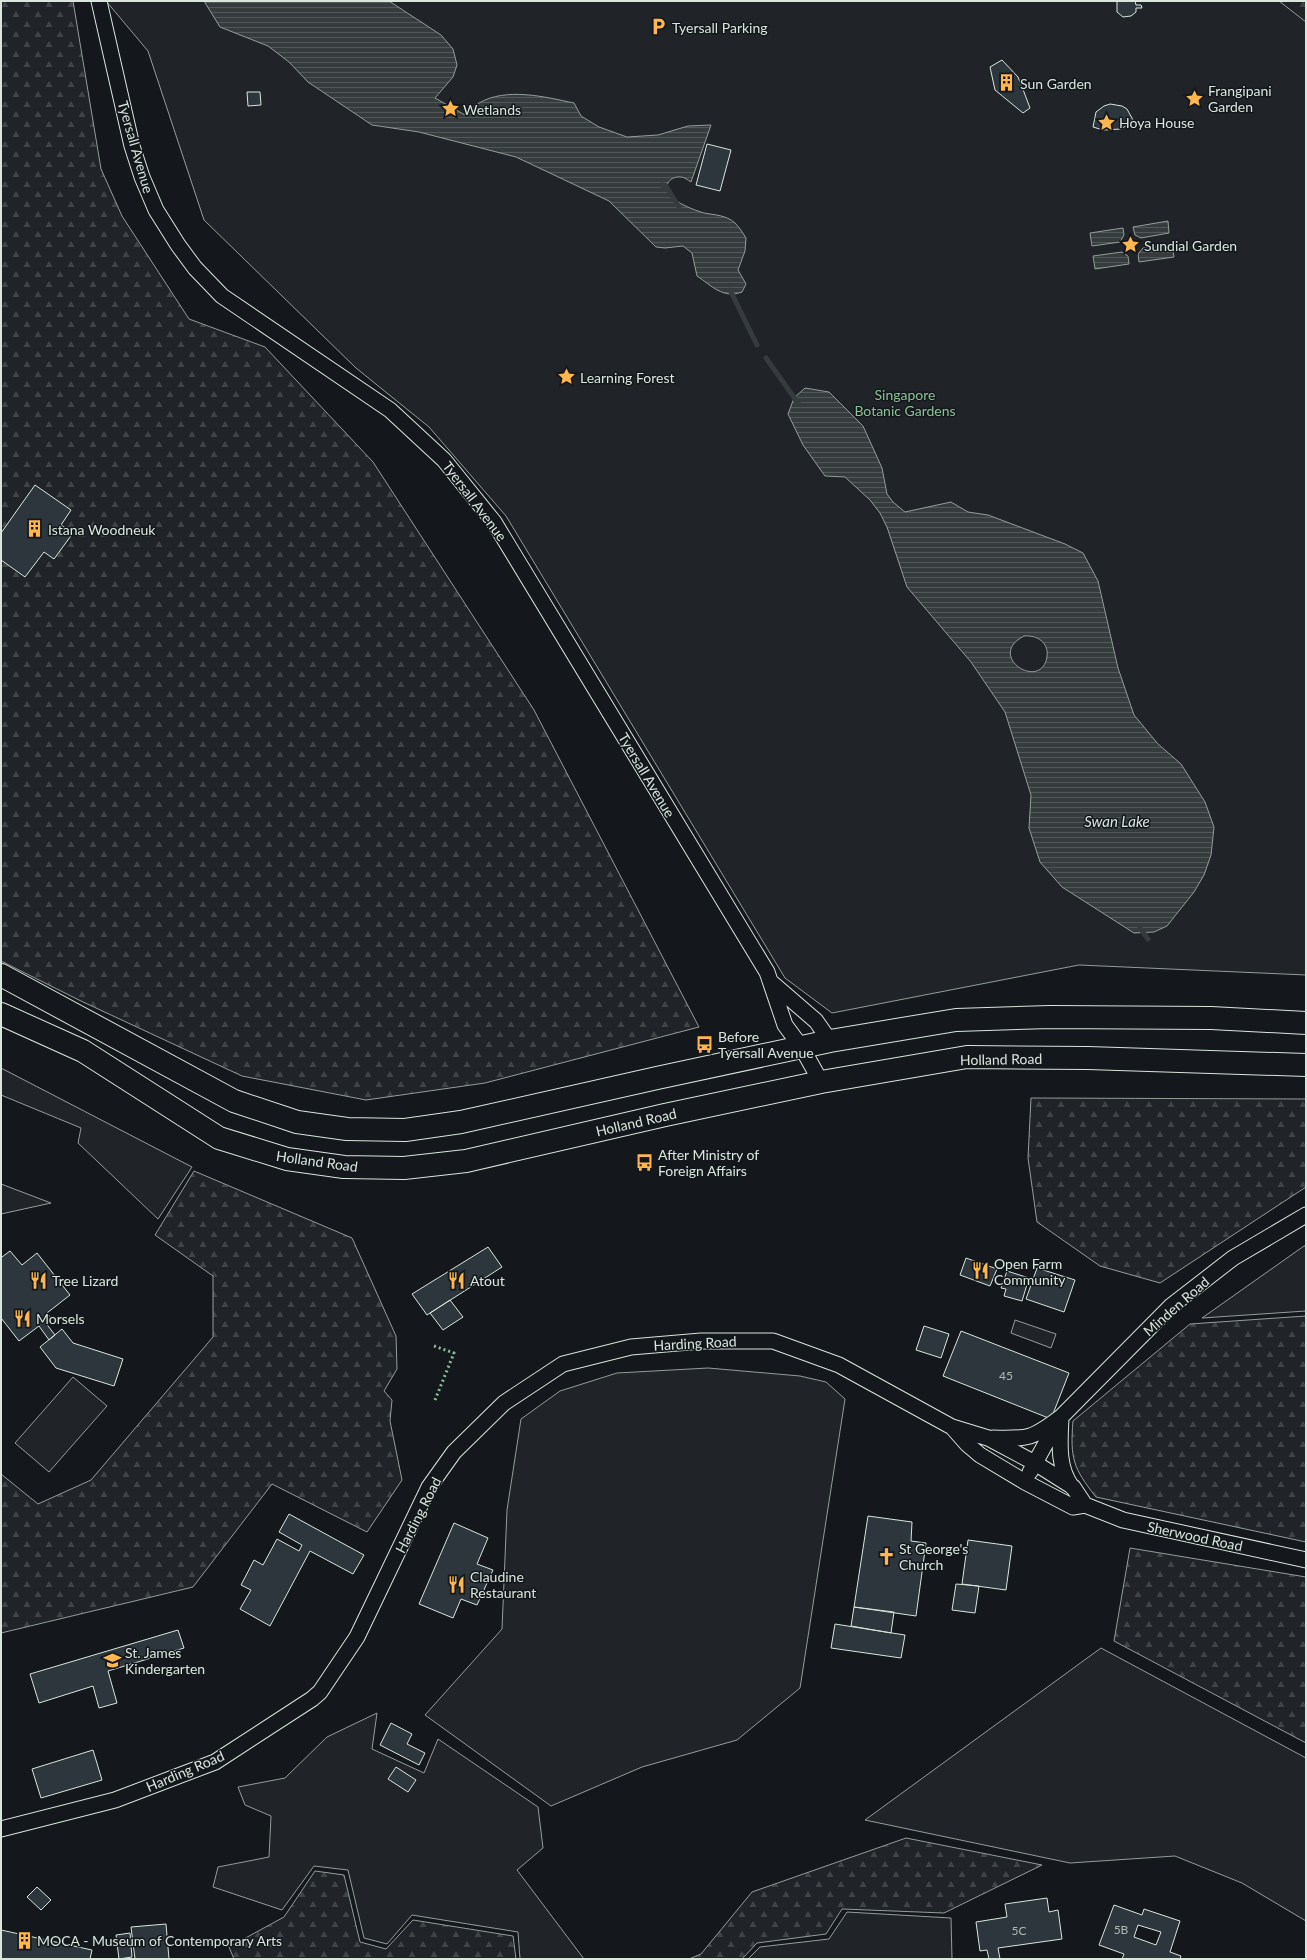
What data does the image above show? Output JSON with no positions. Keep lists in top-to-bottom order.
{
  "streets": {
    "main road": ["Holland Road"],
    "street": [
      "Tyersall Avenue",
      "Minden Road",
      "Harding Road",
      "Sherwood Road"
    ]
  },
  "crossings": [
    ["Tyersall Avenue", "Holland Road"],
    ["Minden Road", "Harding Road"],
    ["Minden Road", "Sherwood Road"],
    ["Harding Road", "Sherwood Road"]
  ],
  "water": ["Swan Lake"],
  "parks": ["Singapore Botanic Gardens"],
  "places": {
    "parking": ["Tyersall Parking"],
    "building": ["Sun Garden", "Istana Woodneuk", "MOCA - Museum of Contemporary Arts"],
    "place": [
      "Frangipani Garden",
      "Wetlands",
      "Hoya House",
      "Sundial Garden",
      "Learning Forest"
    ],
    "bus stop": ["Before Tyersall Avenue", "After Ministry of Foreign Affairs"],
    "restaurant": [
      "Open Farm Community",
      "Tree Lizard",
      "Atout",
      "Morsels",
      "Claudine Restaurant"
    ],
    "church": ["St George's Church"],
    "school or university": ["St. James Kindergarten"]
  },
  "house_numbers": ["45", "5B", "5C"]
}
